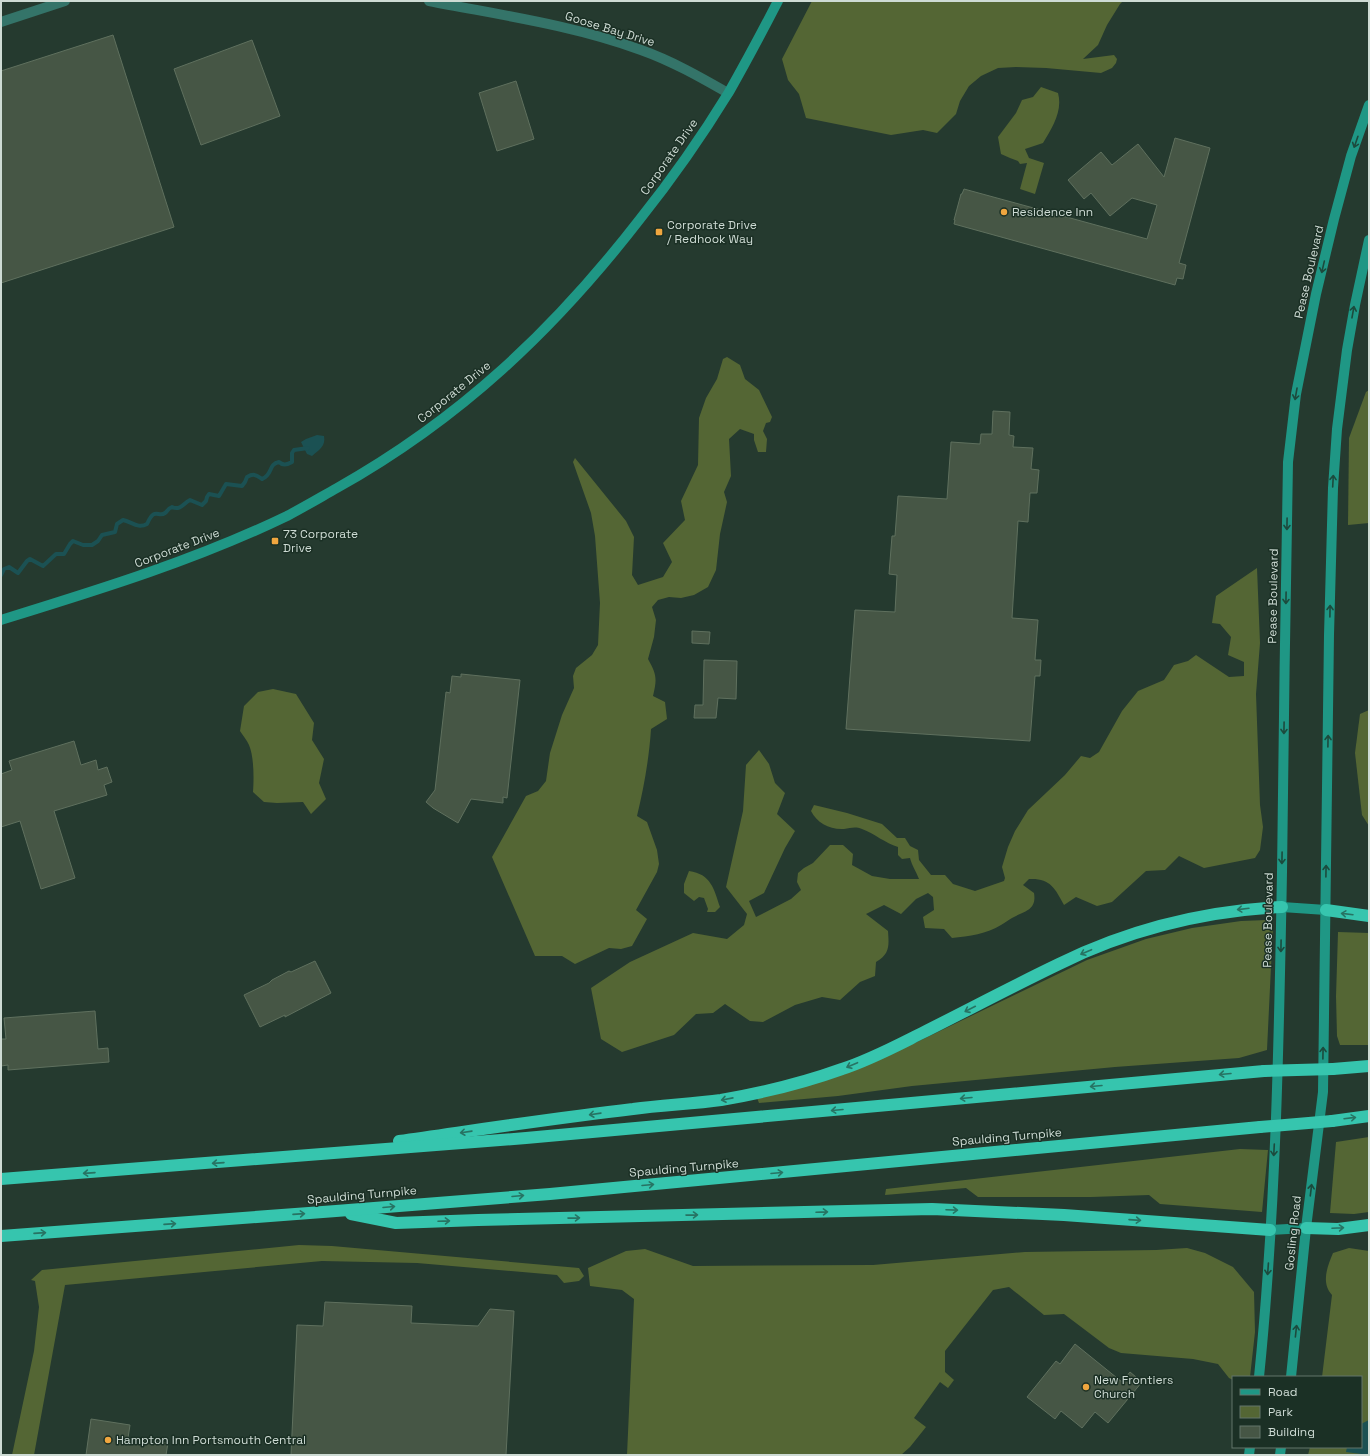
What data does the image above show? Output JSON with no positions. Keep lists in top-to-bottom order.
{
  "streets": {
    "highway": ["Spaulding Turnpike"],
    "street": [
      "Goose Bay Drive",
      "Corporate Drive",
      "Pease Boulevard",
      "Gosling Road"
    ]
  },
  "crossings": [
    ["Goose Bay Drive", "Corporate Drive"],
    ["Pease Boulevard", "Gosling Road"]
  ],
  "places": {
    "other": ["Residence Inn", "New Frontiers Church", "Hampton Inn Portsmouth Central"],
    "transit": ["Corporate Drive / Redhook Way", "73 Corporate Drive"]
  },
  "legend": ["Road", "Park", "Building"]
}
